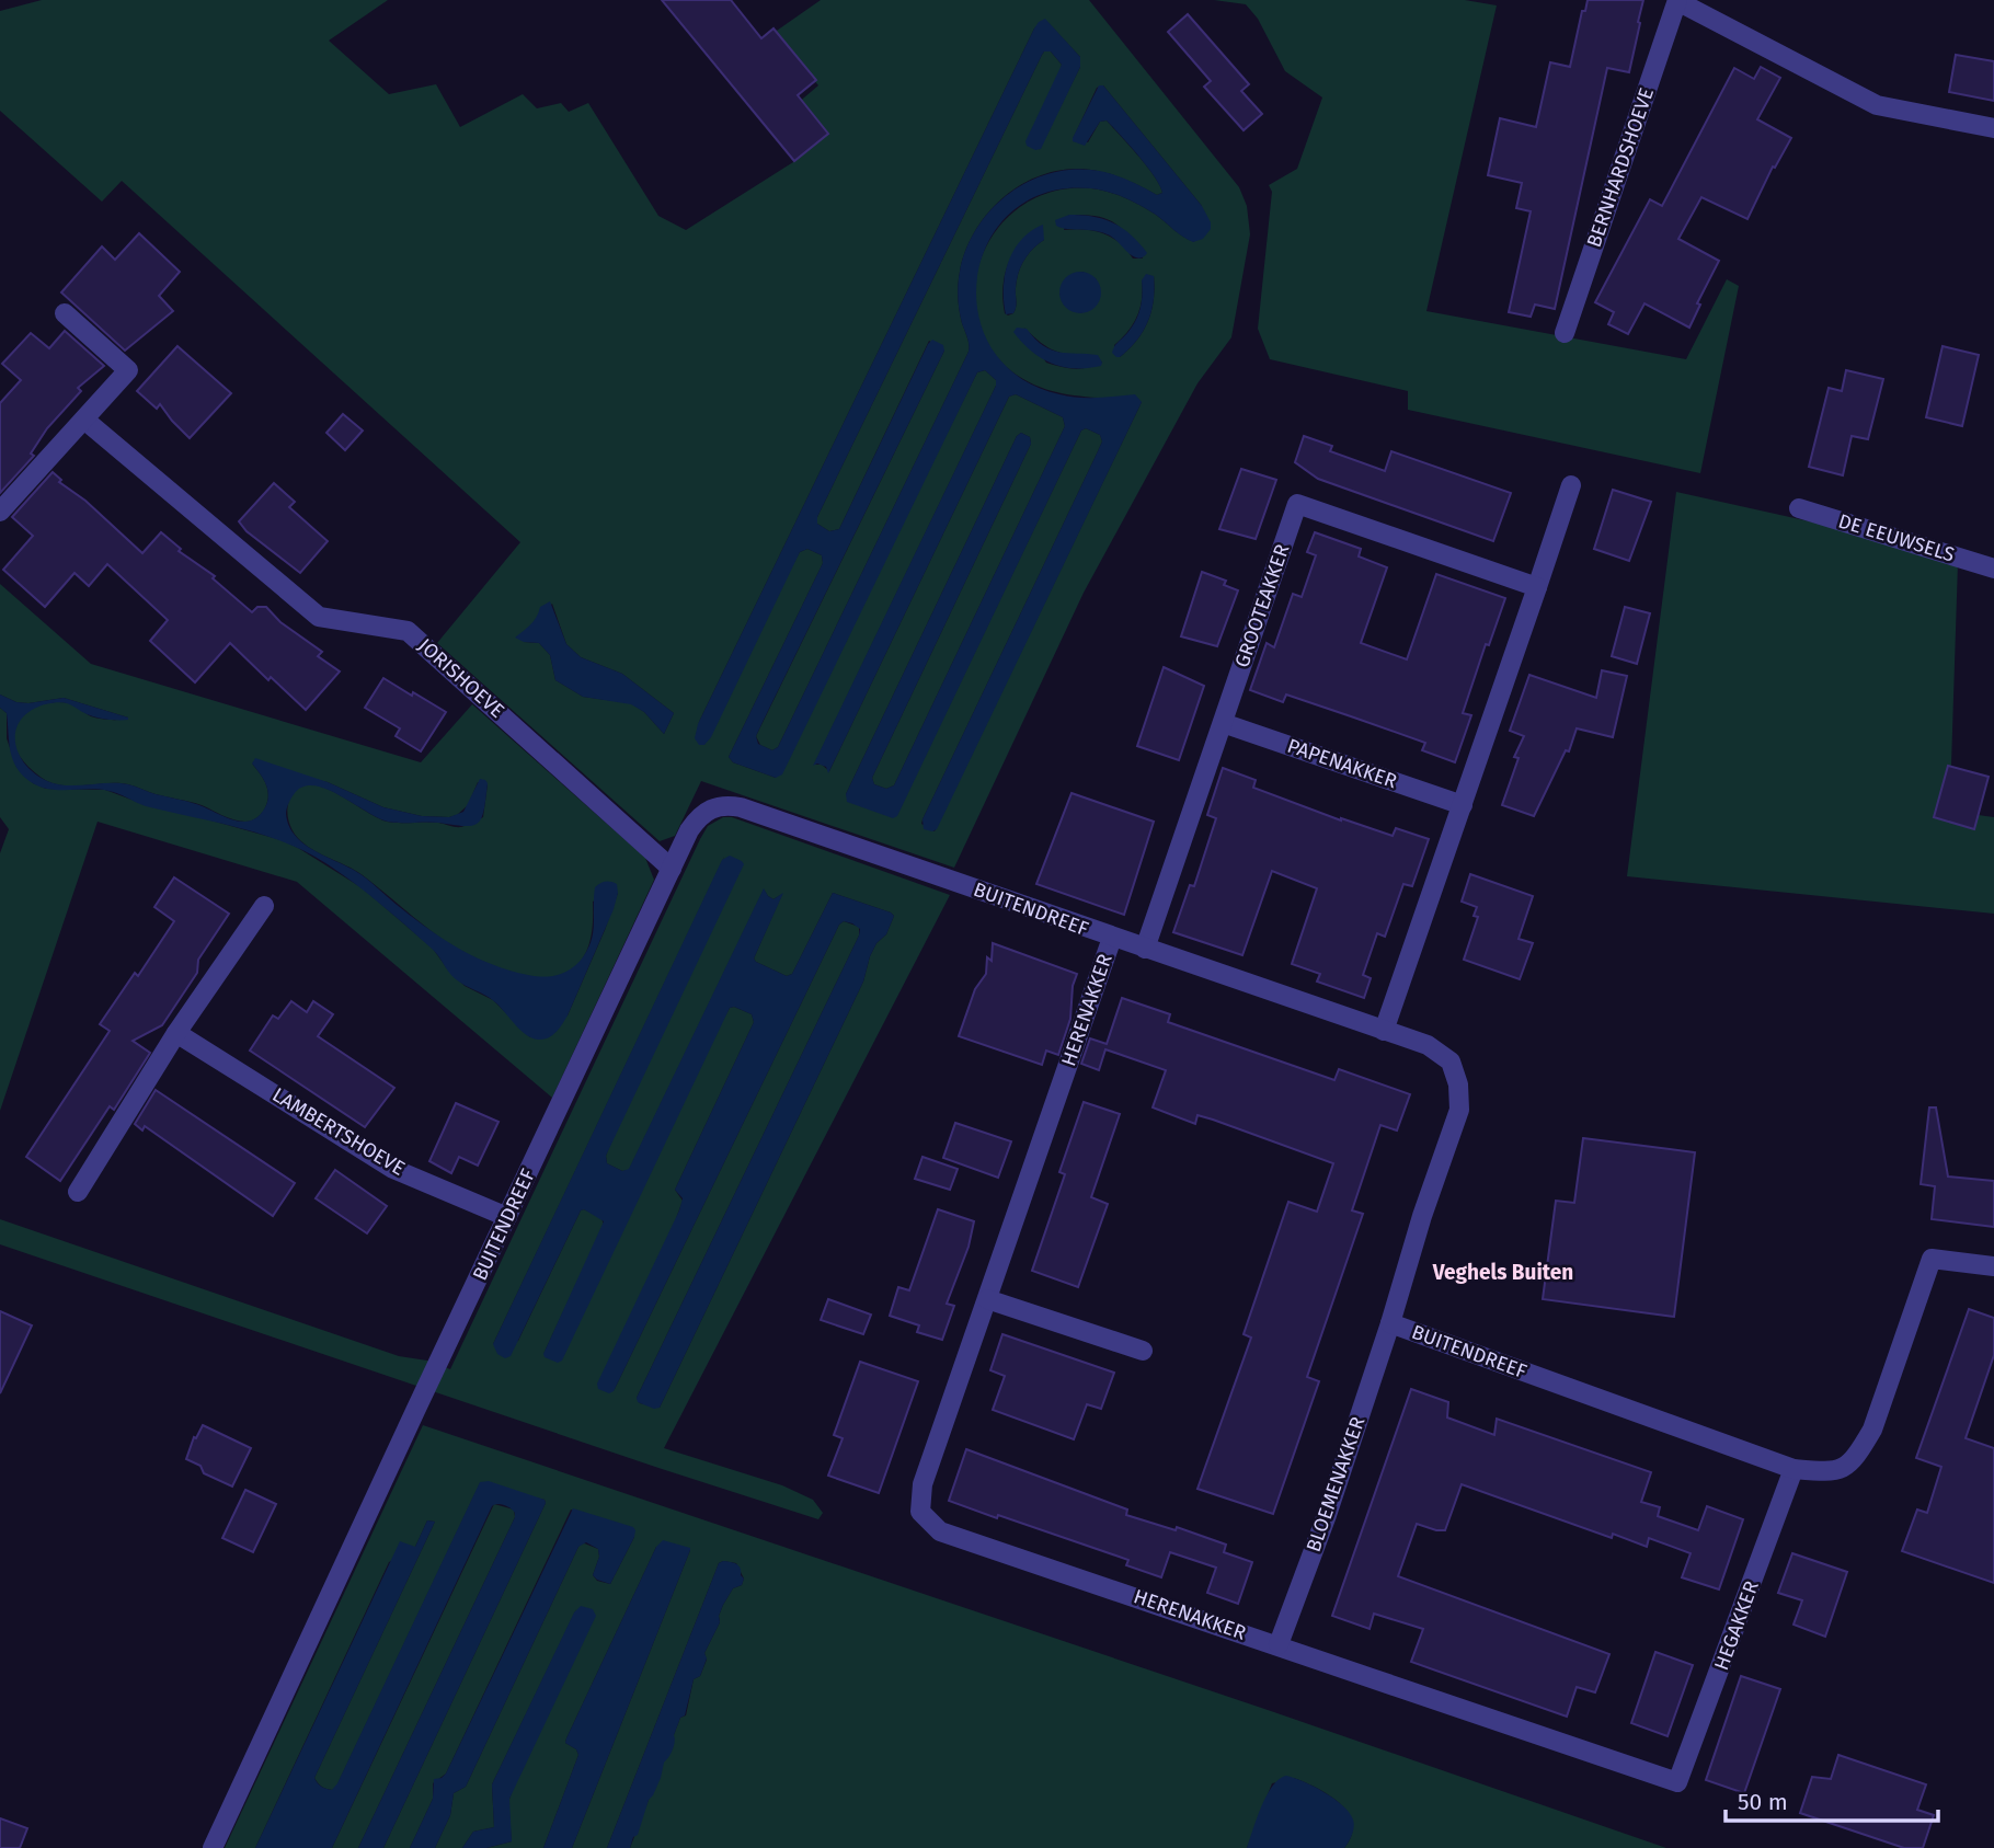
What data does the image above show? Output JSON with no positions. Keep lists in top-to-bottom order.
{
  "streets": {
    "street": [
      "BERNHARDSHOEVE",
      "DE EEUWSELS",
      "GROOTEAKKER",
      "JORISHOEVE",
      "PAPENAKKER",
      "BUITENDREEF",
      "HERENAKKER",
      "LAMBERTSHOEVE",
      "BLOEMENAKKER",
      "HEGAKKER"
    ]
  },
  "crossings": [
    ["GROOTEAKKER", "PAPENAKKER"],
    ["GROOTEAKKER", "BUITENDREEF"],
    ["JORISHOEVE", "BUITENDREEF"],
    ["BUITENDREEF", "HERENAKKER"],
    ["BUITENDREEF", "LAMBERTSHOEVE"],
    ["BUITENDREEF", "BLOEMENAKKER"],
    ["BUITENDREEF", "HEGAKKER"],
    ["HERENAKKER", "BLOEMENAKKER"],
    ["HERENAKKER", "HEGAKKER"]
  ],
  "districts": ["Veghels Buiten"],
  "scale_bar": "50 m"
}
